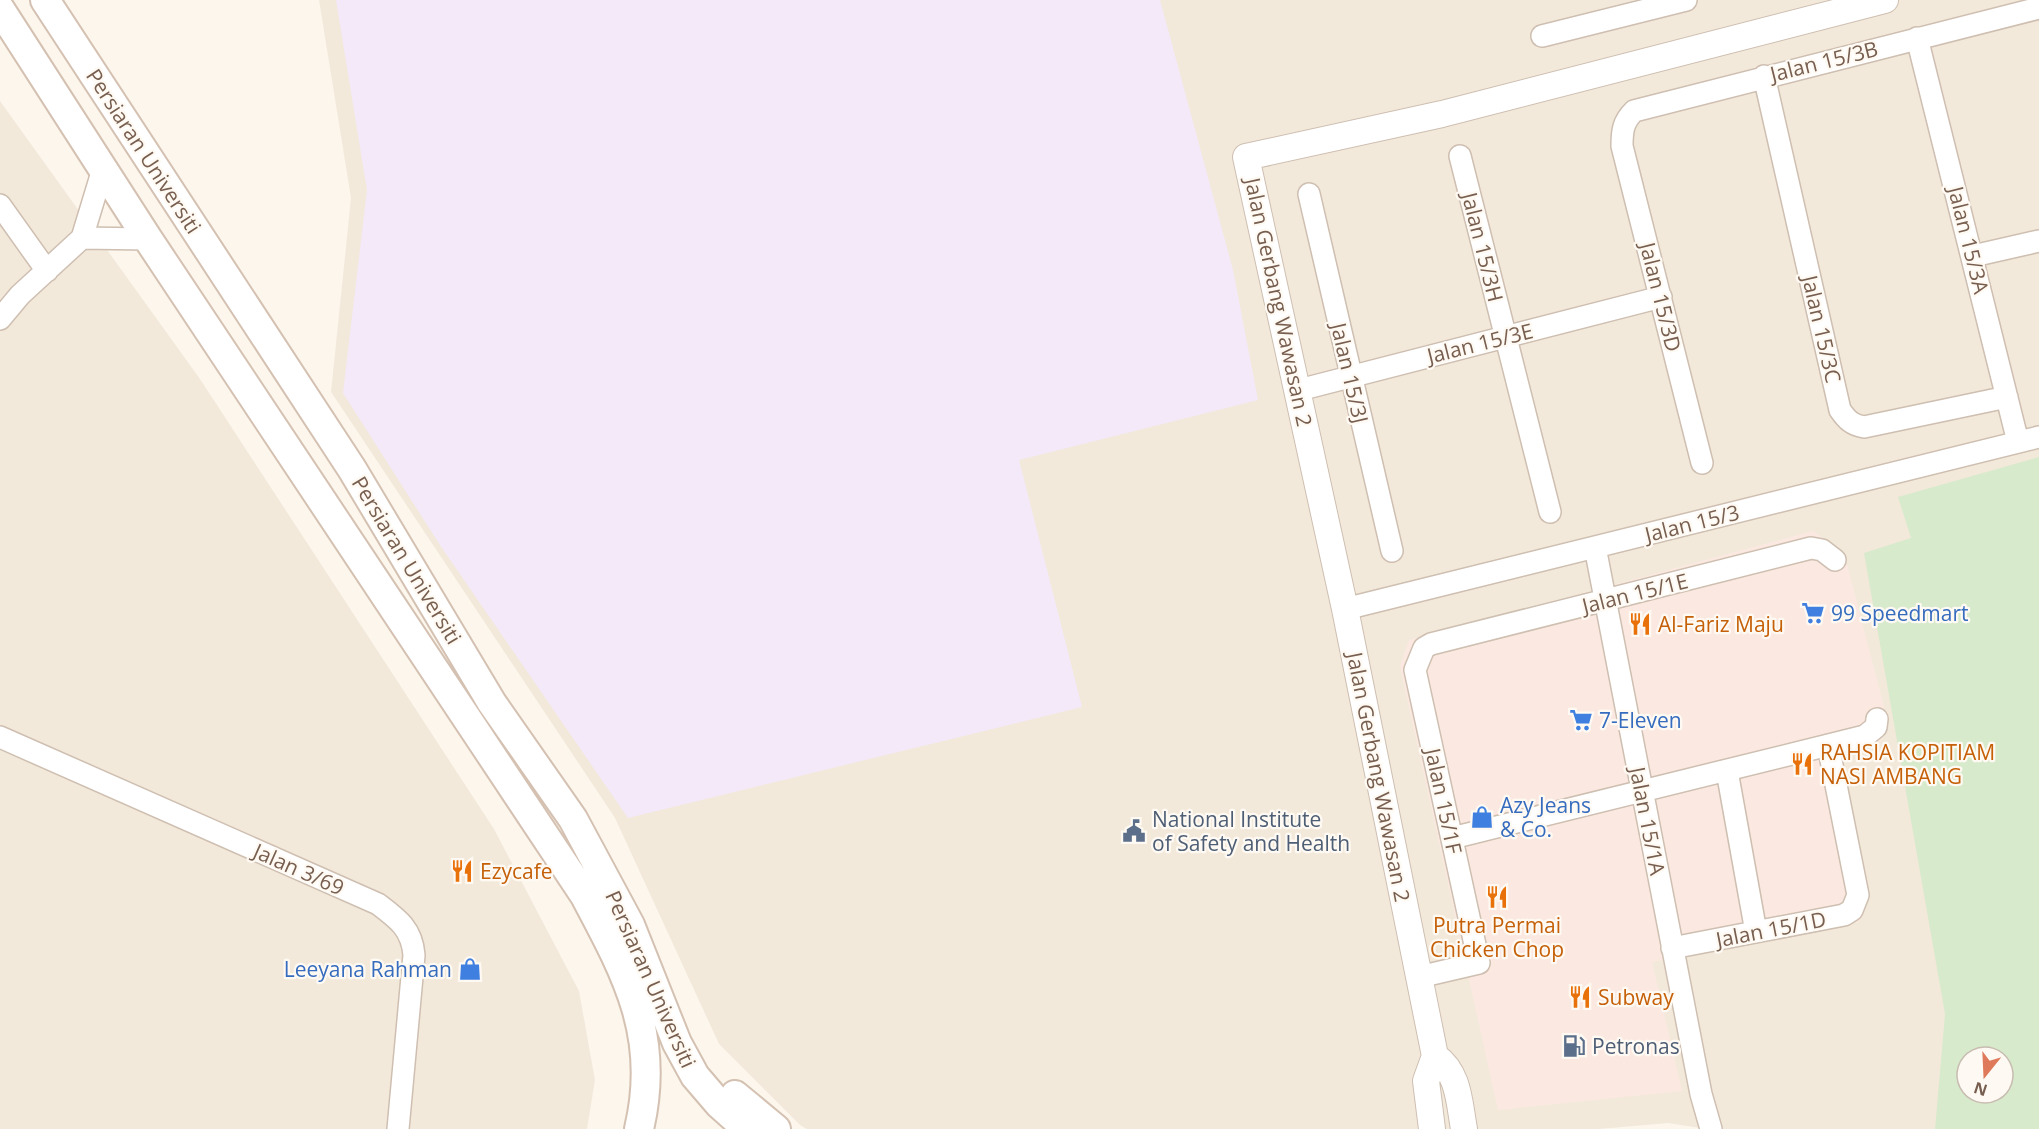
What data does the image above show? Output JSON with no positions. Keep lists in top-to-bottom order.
{
  "streets": {
    "main road": ["Persiaran Universiti"],
    "street": [
      "Jalan 15/3B",
      "Jalan 15/3A",
      "Jalan 15/3H",
      "Jalan 15/3D",
      "Jalan Gerbang Wawasan 2",
      "Jalan 15/3C",
      "Jalan 15/3E",
      "Jalan 15/3J",
      "Jalan 15/3",
      "Jalan 15/1E",
      "Jalan 15/1F",
      "Jalan 15/1A",
      "Jalan 3/69",
      "Jalan 15/1D"
    ]
  },
  "crossings": [
    ["Jalan 15/3B", "Jalan 15/3A"],
    ["Jalan 15/3B", "Jalan 15/3D"],
    ["Jalan 15/3B", "Jalan 15/3C"],
    ["Jalan 15/3A", "Jalan 15/3C"],
    ["Jalan 15/3A", "Jalan 15/3"],
    ["Jalan 15/3H", "Jalan 15/3E"],
    ["Jalan 15/3D", "Jalan 15/3E"],
    ["Jalan Gerbang Wawasan 2", "Jalan 15/3E"],
    ["Jalan Gerbang Wawasan 2", "Jalan 15/3"],
    ["Jalan Gerbang Wawasan 2", "Jalan 15/1F"],
    ["Jalan 15/3E", "Jalan 15/3J"],
    ["Jalan 15/3", "Jalan 15/1A"],
    ["Jalan 15/1E", "Jalan 15/1F"],
    ["Jalan 15/1E", "Jalan 15/1A"],
    ["Jalan 15/1A", "Jalan 15/1D"]
  ],
  "places": {
    "supermarket": ["99 Speedmart", "7-Eleven"],
    "restaurant": [
      "Al-Fariz Maju",
      "RAHSIA KOPITIAM NASI AMBANG",
      "Ezycafe",
      "Putra Permai Chicken Chop",
      "Subway"
    ],
    "shop": ["Azy Jeans & Co.", "Leeyana Rahman"],
    "public building": ["National Institute of Safety and Health"],
    "fuel station": ["Petronas"]
  },
  "north": "bottom"
}
